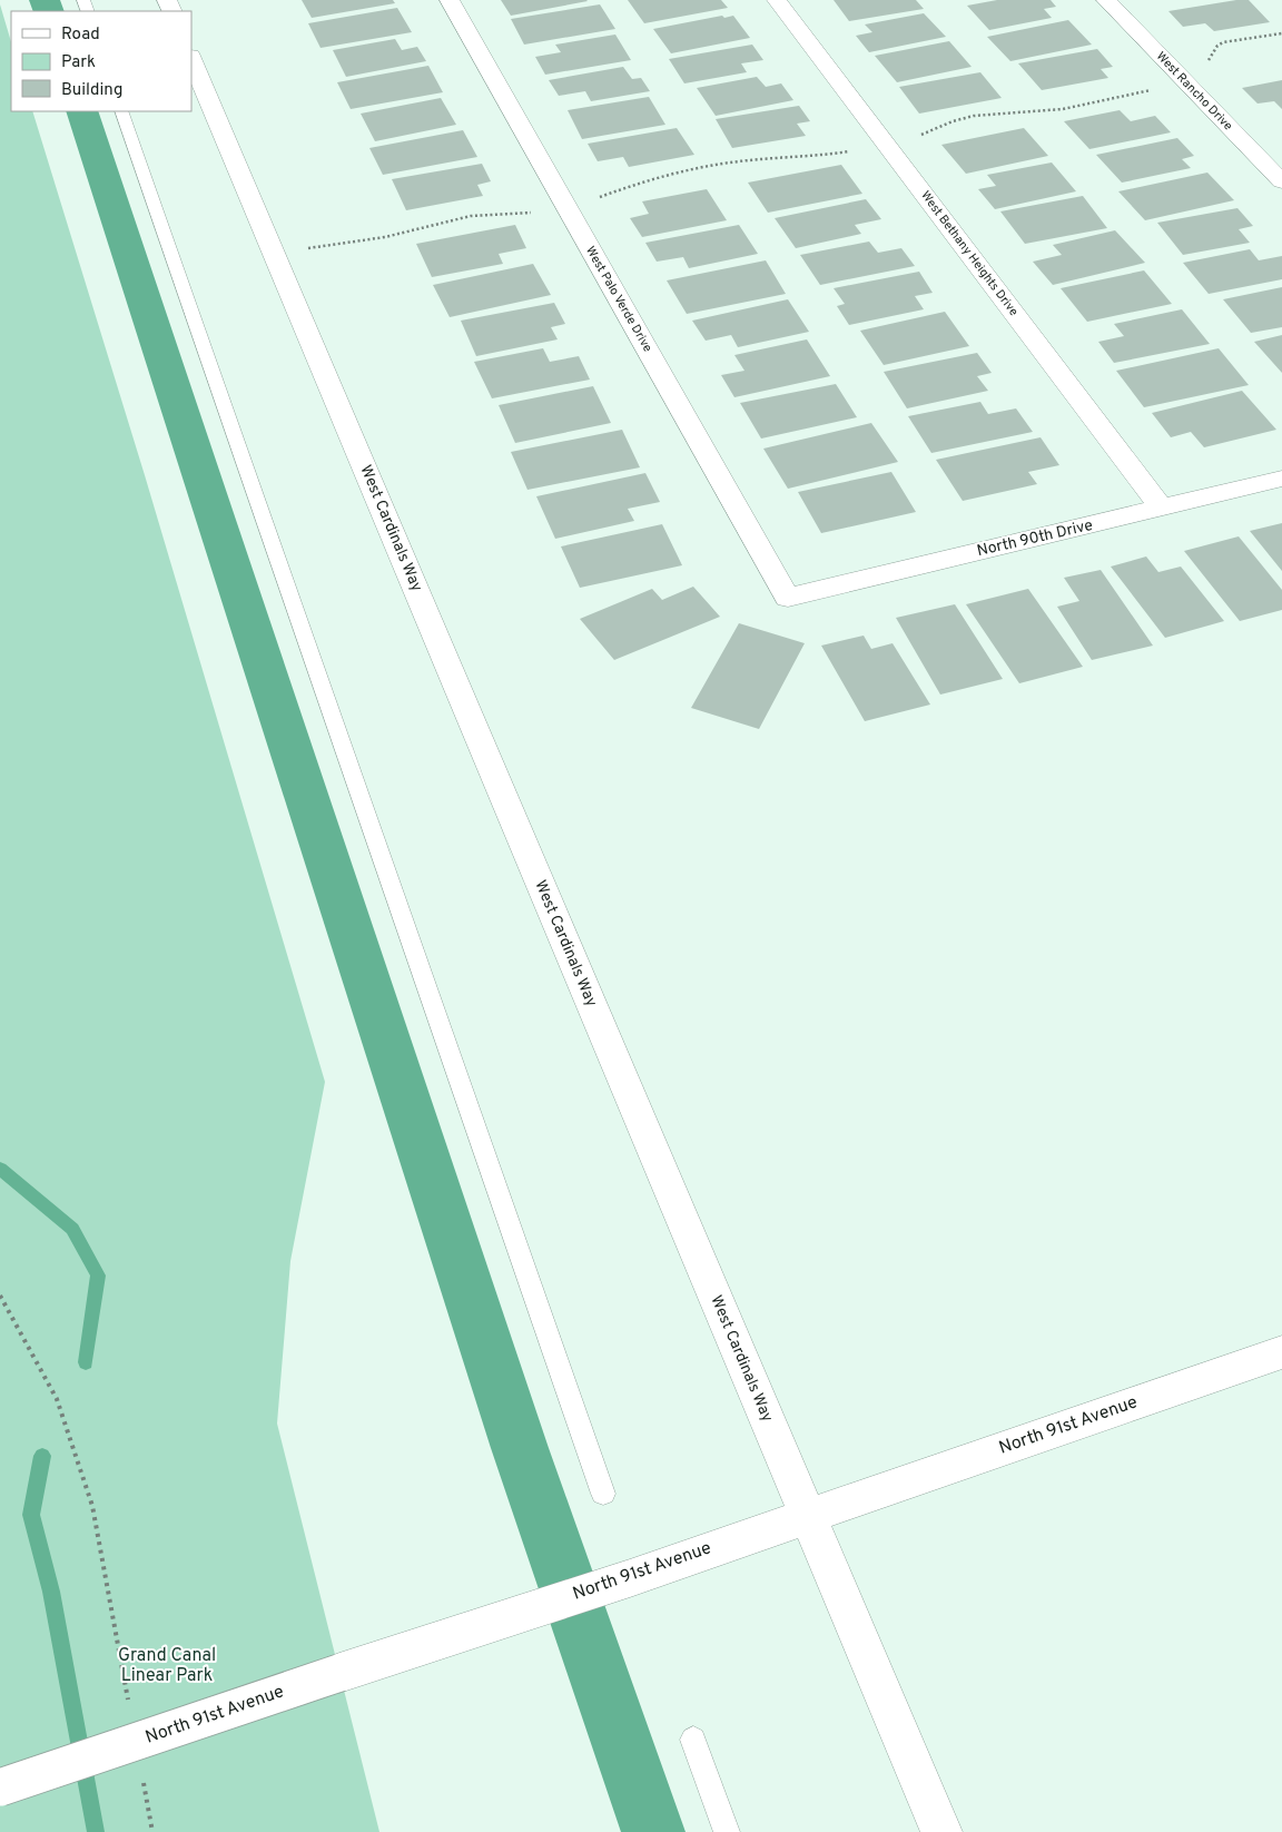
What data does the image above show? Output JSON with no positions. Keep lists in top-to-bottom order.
{
  "streets": {
    "street": [
      "West Rancho Drive",
      "West Bethany Heights Drive",
      "West Palo Verde Drive",
      "West Cardinals Way",
      "North 90th Drive",
      "North 91st Avenue"
    ]
  },
  "crossings": [
    ["West Bethany Heights Drive", "North 90th Drive"],
    ["West Palo Verde Drive", "North 90th Drive"],
    ["West Cardinals Way", "North 91st Avenue"]
  ],
  "parks": ["Grand Canal Linear Park"],
  "legend": ["Road", "Park", "Building"]
}
